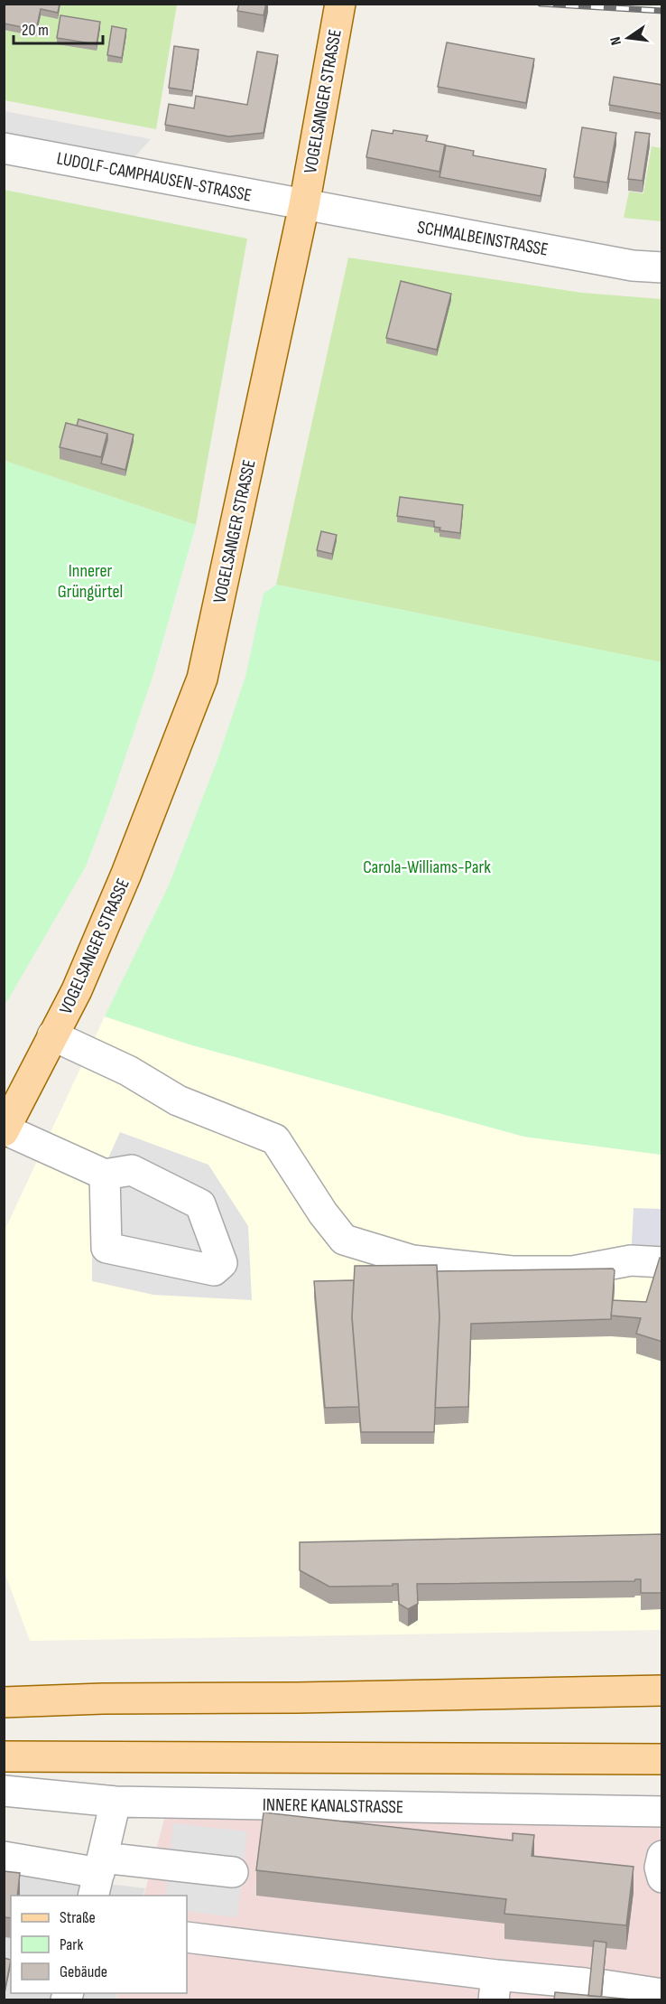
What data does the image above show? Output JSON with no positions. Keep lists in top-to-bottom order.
{
  "streets": {
    "main road": ["VOGELSANGER STRASSE"],
    "street": ["LUDOLF-CAMPHAUSEN-STRASSE", "SCHMALBEINSTRASSE", "INNERE KANALSTRASSE"]
  },
  "crossings": [
    ["VOGELSANGER STRASSE", "LUDOLF-CAMPHAUSEN-STRASSE"],
    ["VOGELSANGER STRASSE", "SCHMALBEINSTRASSE"],
    ["LUDOLF-CAMPHAUSEN-STRASSE", "SCHMALBEINSTRASSE"]
  ],
  "parks": ["Innerer Grüngürtel", "Carola-Williams-Park"],
  "legend": ["Straße", "Park", "Gebäude"],
  "scale_bar": "20 m",
  "north": "left"
}
